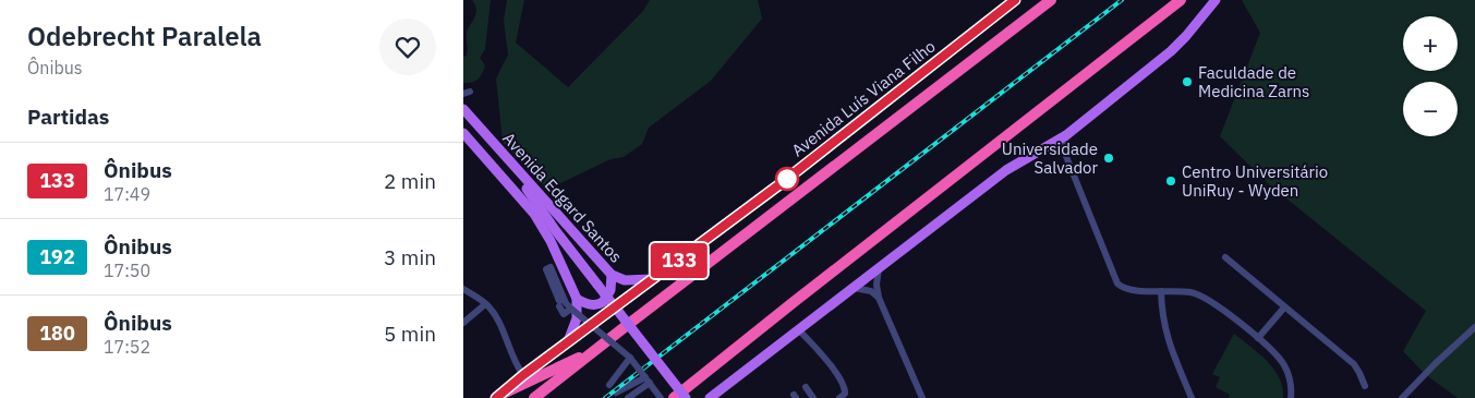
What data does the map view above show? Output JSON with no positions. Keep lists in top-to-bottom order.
{
  "streets": {
    "main road": ["Avenida Luís Viana Filho", "Avenida Edgard Santos"]
  },
  "crossings": [
    ["Avenida Luís Viana Filho", "Avenida Edgard Santos"]
  ],
  "places": ["Faculdade de Medicina Zarns", "Universidade Salvador", "Centro Universitário UniRuy - Wyden"],
  "lines": ["bus line 133"],
  "page": {
    "heading": [
      ["Odebrecht Paralela", "Ônibus"],
      "Partidas"
    ],
    "on_map": "133",
    "map_buttons": ["+", "−"],
    "list": [
      {
        "mark": "133",
        "name": "Ônibus",
        "note": "17:49",
        "value": "2 min"
      },
      {
        "mark": "192",
        "name": "Ônibus",
        "note": "17:50",
        "value": "3 min"
      },
      {
        "mark": "180",
        "name": "Ônibus",
        "note": "17:52",
        "value": "5 min"
      }
    ]
  }
}
